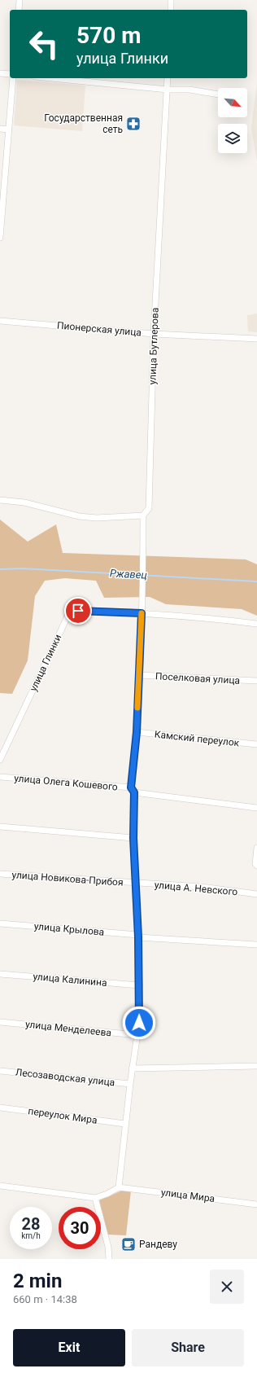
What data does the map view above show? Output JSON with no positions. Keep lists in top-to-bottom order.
{
  "streets": {
    "street": [
      "Пионерская улица",
      "улица Бутлерова",
      "улица Глинки",
      "Поселковая улица",
      "Камский переулок",
      "улица Олега Кошевого",
      "улица Новикова-Прибоя",
      "улица А. Невского",
      "улица Крылова",
      "улица Калинина",
      "улица Менделеева",
      "Лесозаводская улица",
      "переулок Мира",
      "улица Мира"
    ]
  },
  "crossings": [
    ["Пионерская улица", "улица Бутлерова"],
    ["улица Бутлерова", "улица Глинки"],
    ["улица Новикова-Прибоя", "улица А. Невского"]
  ],
  "water": ["Ржавец"],
  "places": {
    "pharmacy": ["Государственная сеть"],
    "cafe": ["Рандеву"]
  },
  "north": "bottom right",
  "page": {
    "turn": ["570 m", "улица Глинки"],
    "speed": "28 km/h",
    "limit": "30",
    "heading": ["2 min", "660 m · 14:38"],
    "buttons": ["Exit", "Share"]
  }
}
